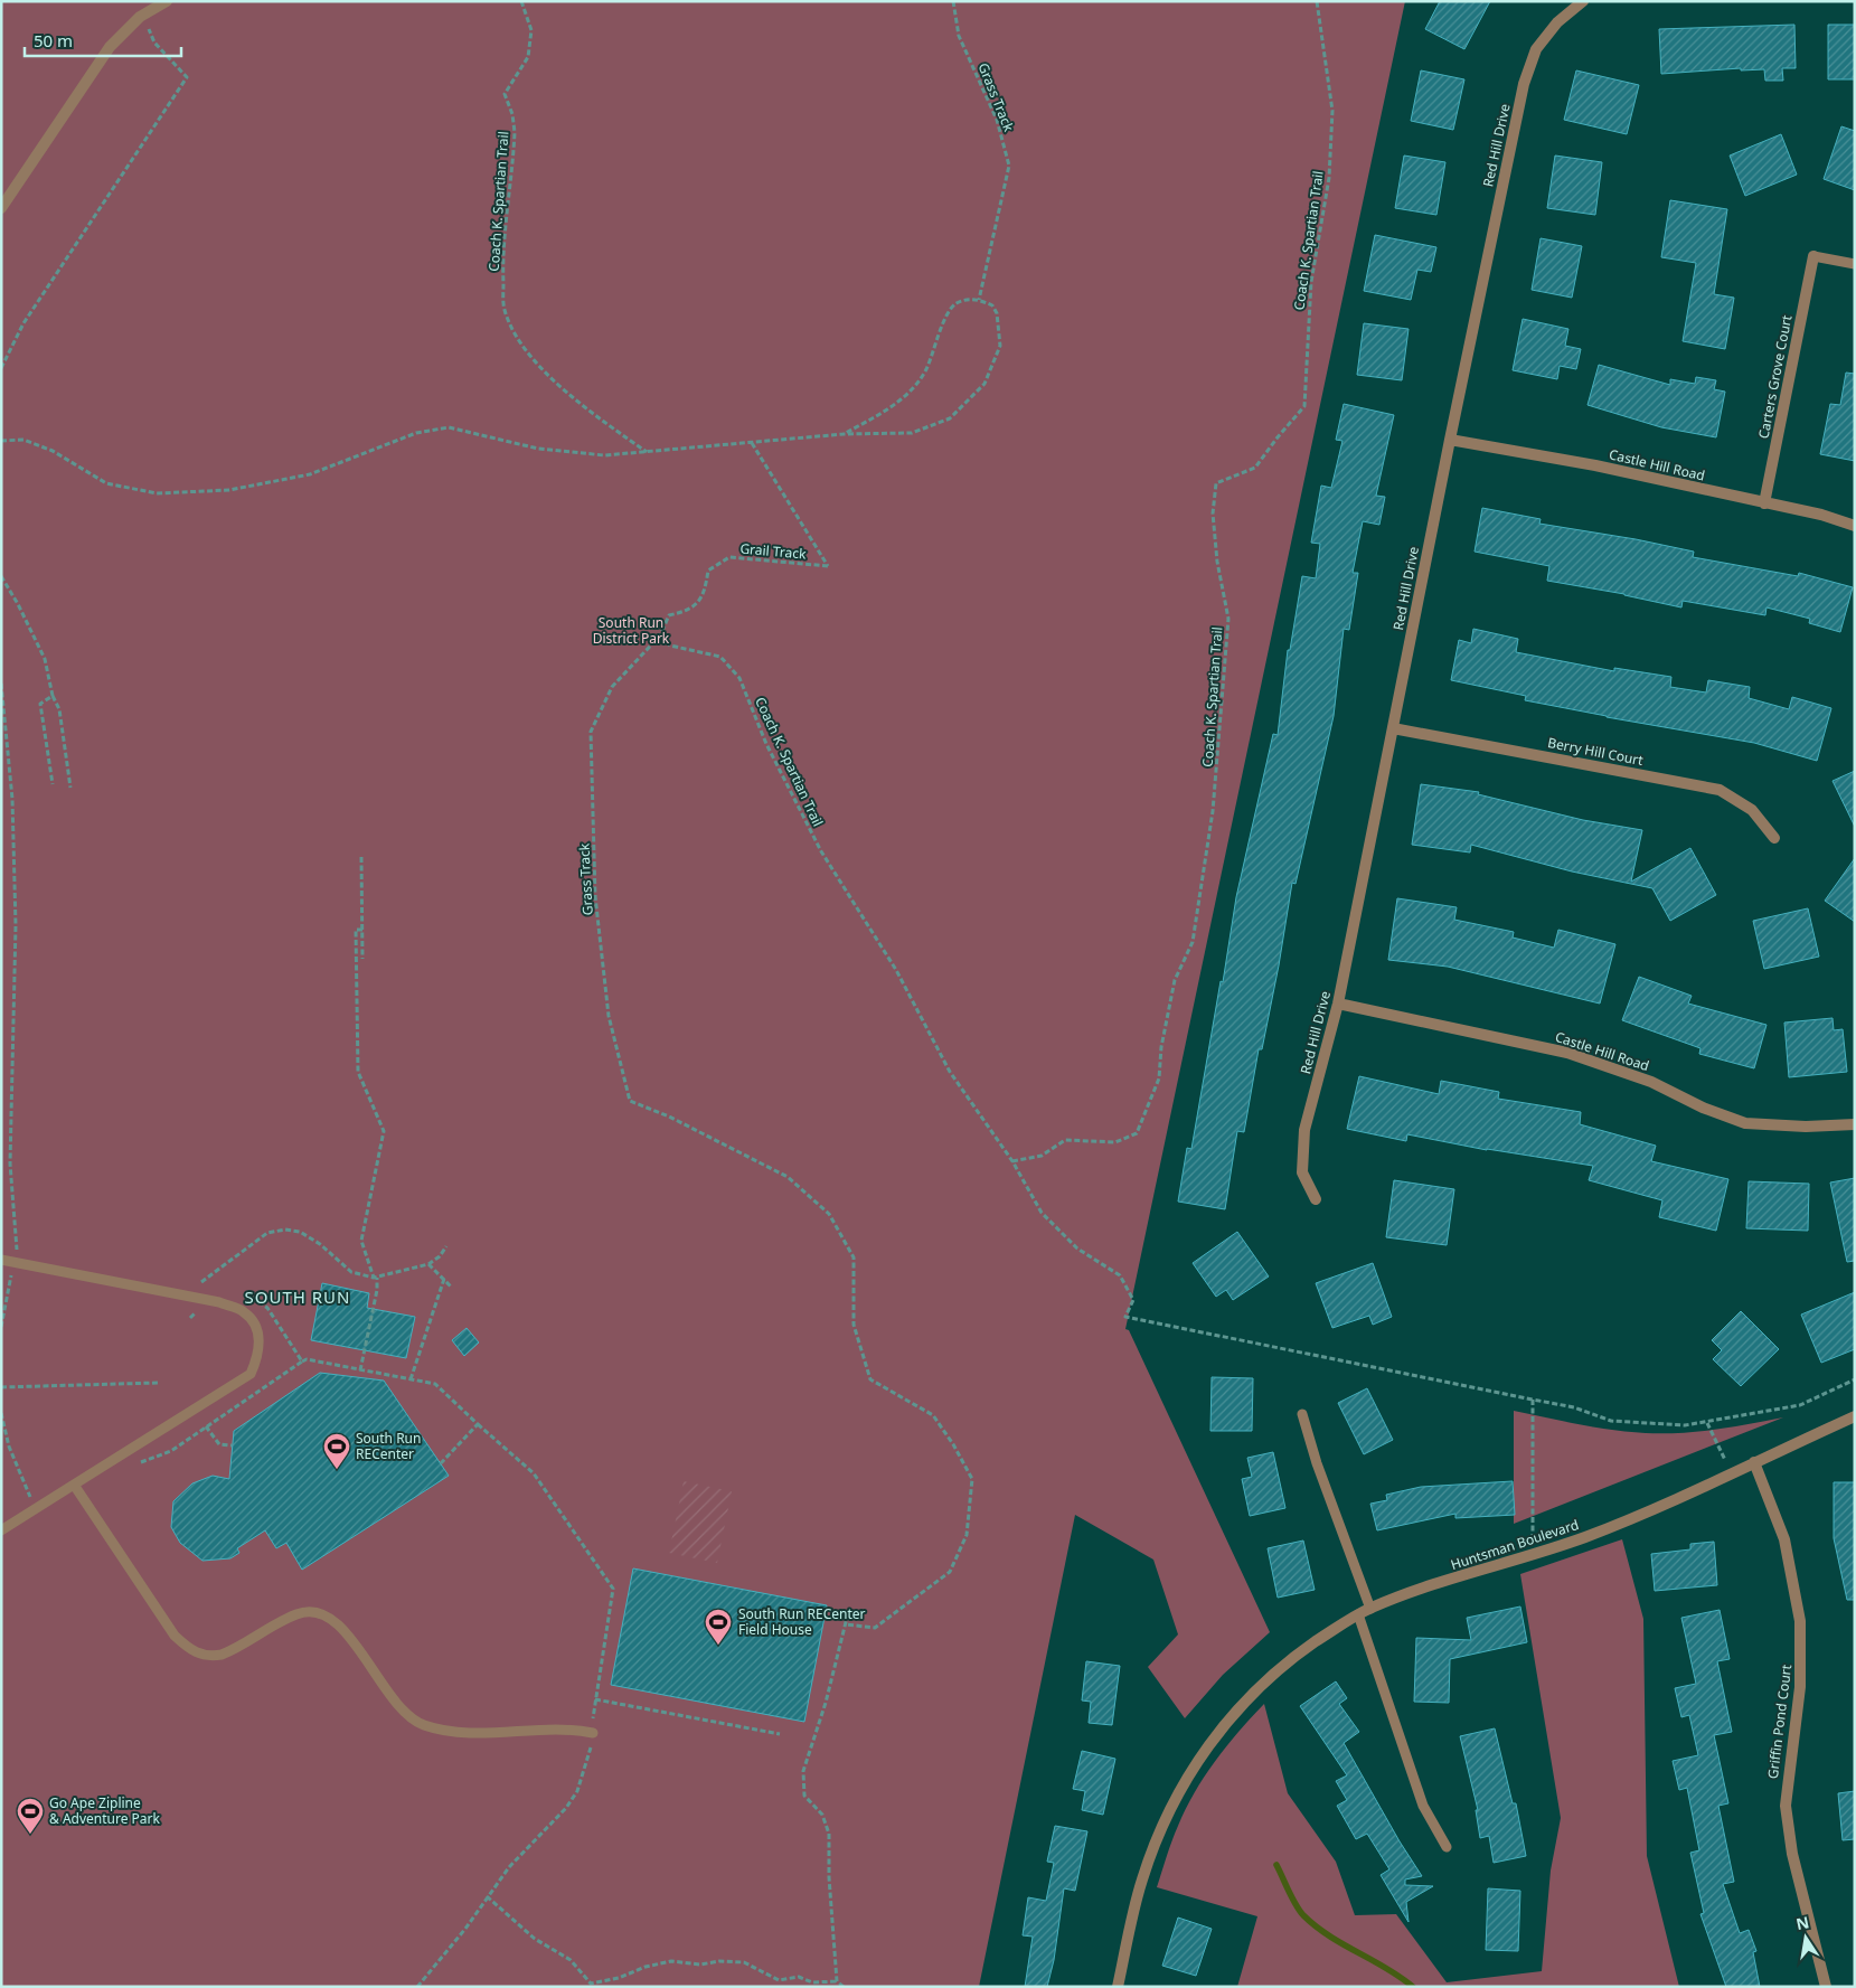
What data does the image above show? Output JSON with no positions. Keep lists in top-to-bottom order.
{
  "streets": {
    "street": [
      "Red Hill Drive",
      "Carters Grove Court",
      "Castle Hill Road",
      "Berry Hill Court",
      "Huntsman Boulevard",
      "Griffin Pond Court"
    ],
    "path": ["Grass Track", "Coach K. Spartian Trail", "Grail Track"]
  },
  "crossings": [
    ["Grass Track", "Coach K. Spartian Trail"],
    ["Grass Track", "Grail Track"],
    ["Red Hill Drive", "Castle Hill Road"],
    ["Red Hill Drive", "Berry Hill Court"],
    ["Coach K. Spartian Trail", "Grail Track"],
    ["Carters Grove Court", "Castle Hill Road"],
    ["Huntsman Boulevard", "Griffin Pond Court"]
  ],
  "districts": ["SOUTH RUN"],
  "parks": ["South Run District Park"],
  "places": {
    "sports": ["South Run RECenter", "South Run RECenter Field House", "Go Ape Zipline & Adventure Park"]
  },
  "scale_bar": "50 m",
  "north": "top"
}
